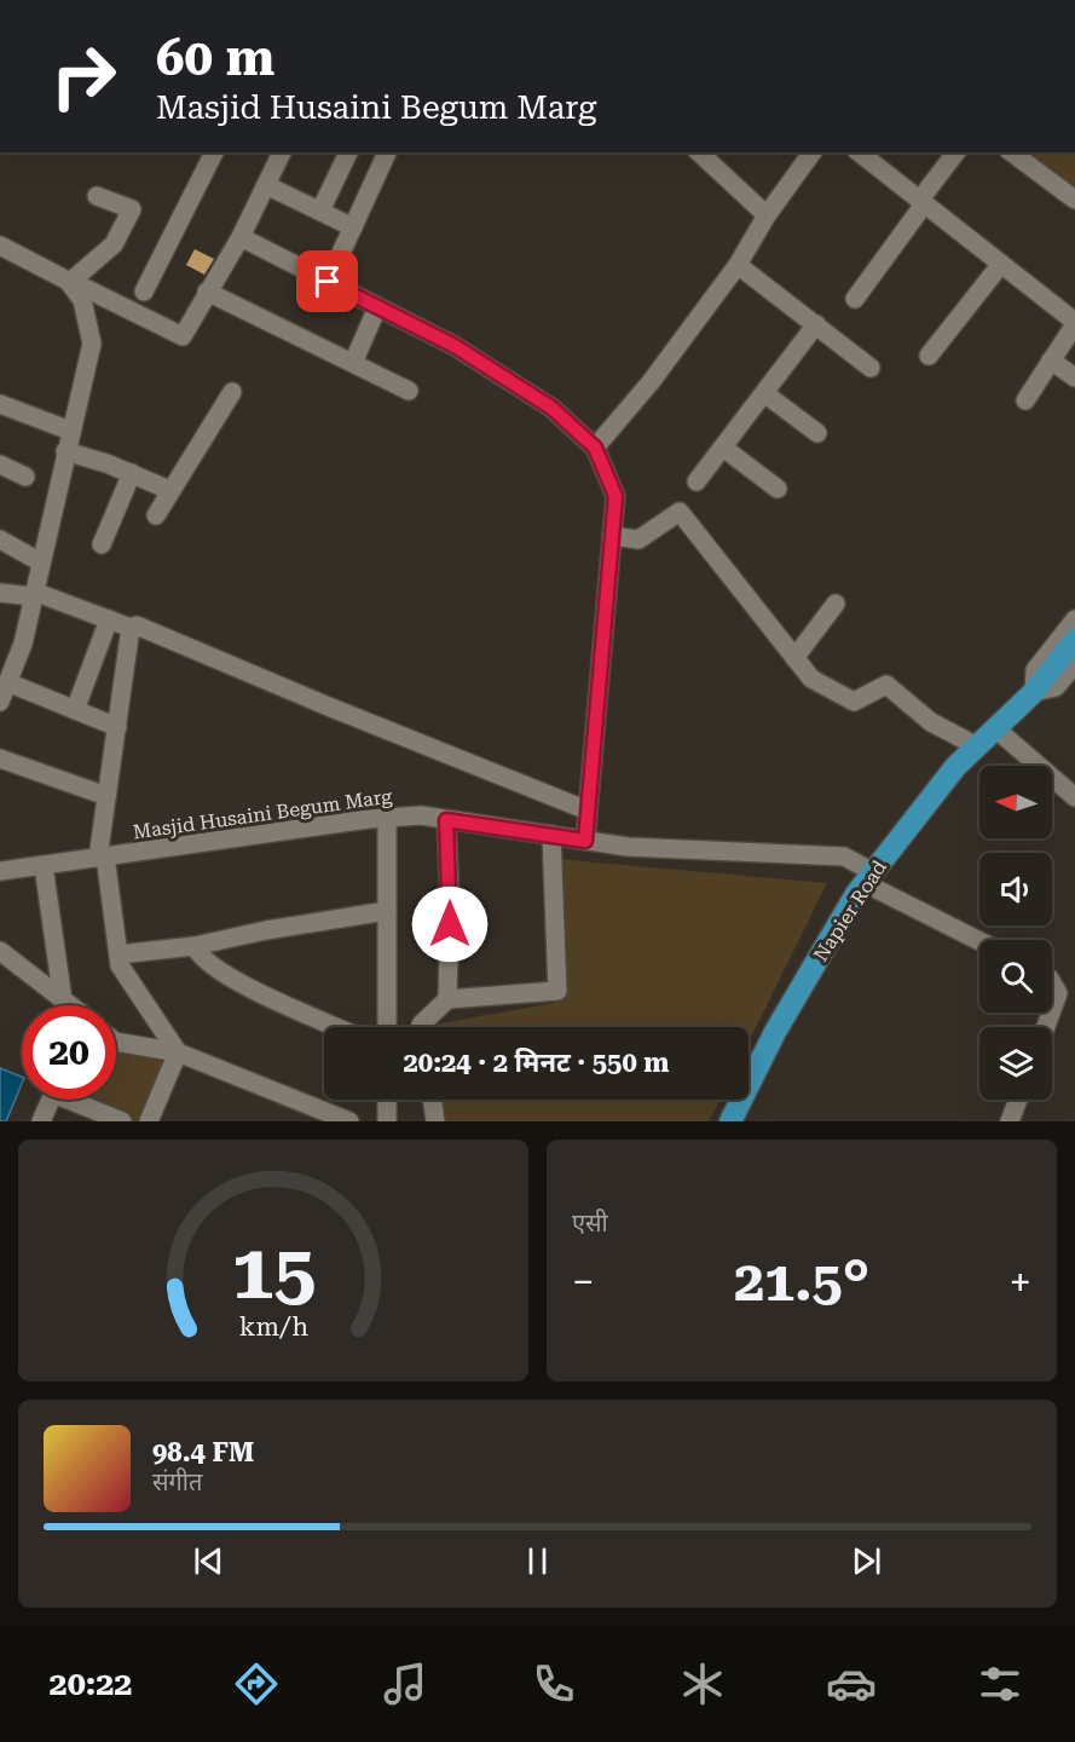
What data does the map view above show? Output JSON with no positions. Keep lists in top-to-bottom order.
{
  "streets": {
    "main road": ["Napier Road"],
    "street": ["Masjid Husaini Begum Marg"]
  },
  "crossings": [
    ["Masjid Husaini Begum Marg", "Napier Road"]
  ],
  "north": "left",
  "page": {
    "turn": ["60 m", "Masjid Husaini Begum Marg"],
    "limit": "20",
    "trip": "20:24 · 2 मिनट · 550 m",
    "tile": "एसी",
    "heat": ["−", "21.5°", "+"],
    "song": ["98.4 FM", "संगीत"],
    "tabs": "20:22",
    "gauge": ["15", "km/h"]
  }
}
